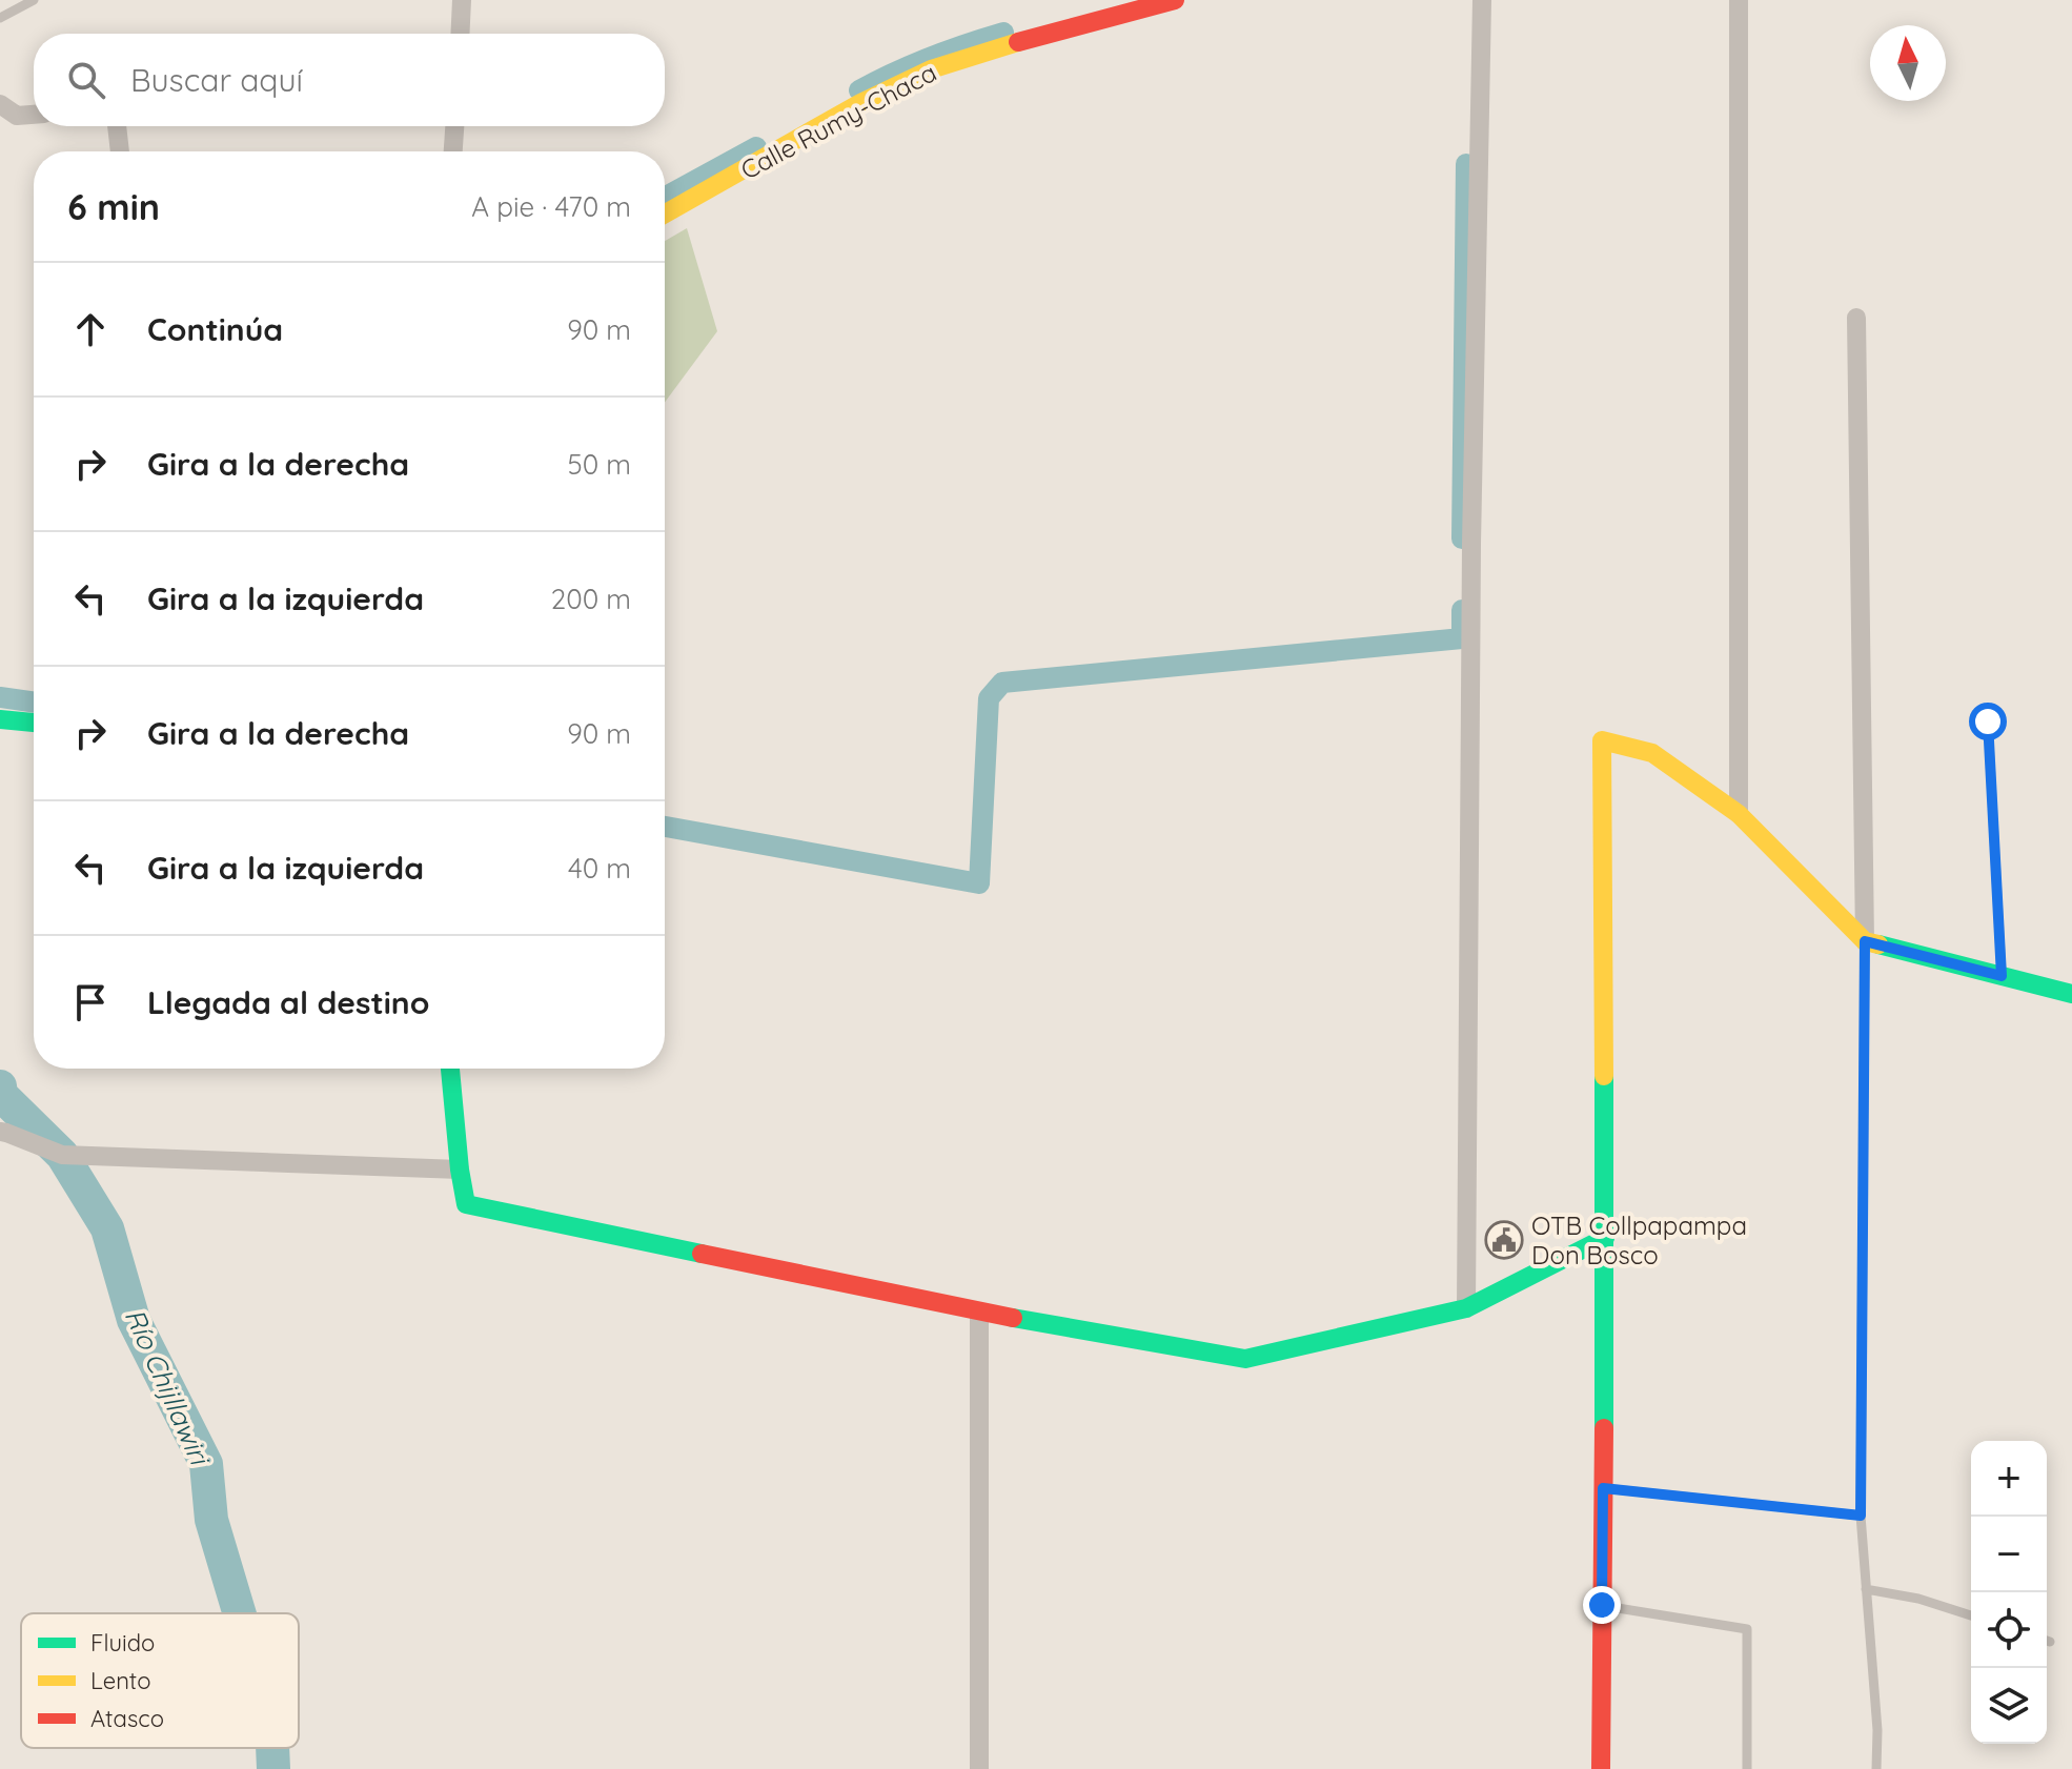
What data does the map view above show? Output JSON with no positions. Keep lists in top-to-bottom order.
{
  "streets": {
    "street": ["Calle Rumy-Chaca"]
  },
  "water": ["Río Chijllawiri"],
  "places": {
    "public building": ["OTB Collpapampa Don Bosco"]
  },
  "legend": ["Fluido", "Lento", "Atasco"],
  "north": "top",
  "page": {
    "search": "Buscar aquí",
    "heading": ["6 min", "A pie · 470 m"],
    "list": [
      ["Continúa", "90 m"],
      ["Gira a la derecha", "50 m"],
      ["Gira a la izquierda", "200 m"],
      ["Gira a la derecha", "90 m"],
      ["Gira a la izquierda", "40 m"],
      "Llegada al destino"
    ],
    "map_buttons": ["+", "−"]
  }
}
